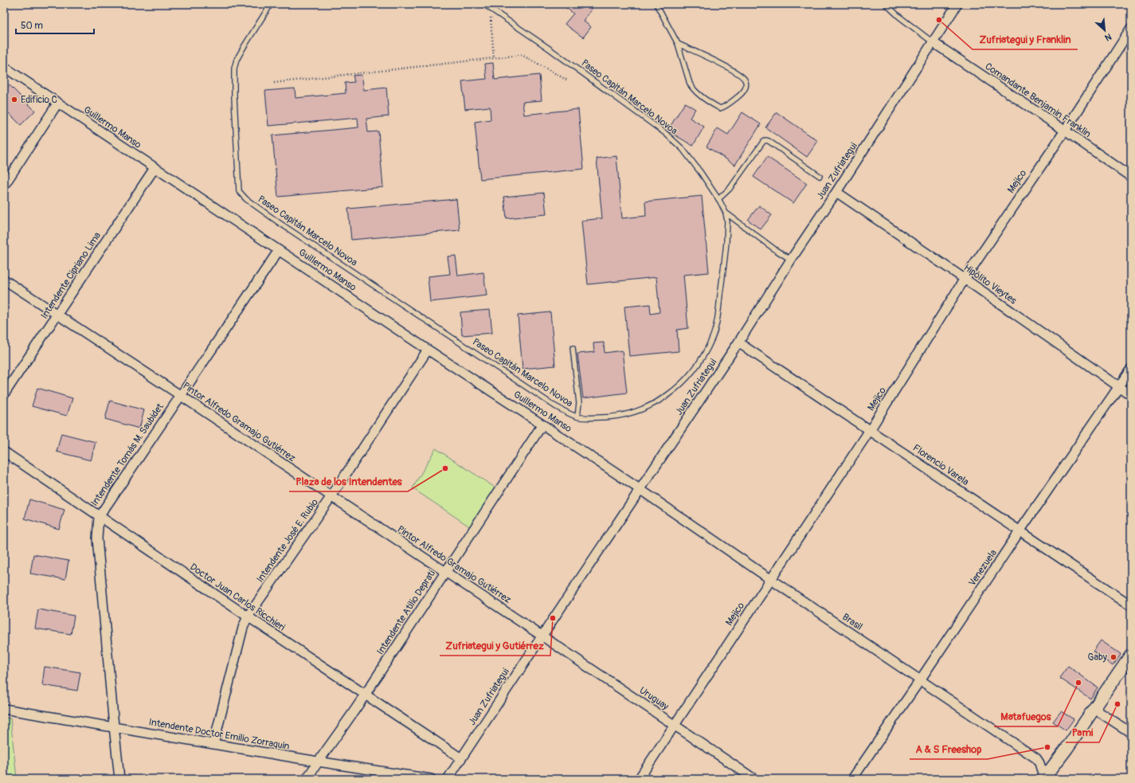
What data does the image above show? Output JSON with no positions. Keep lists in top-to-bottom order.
{
  "streets": {
    "street": [
      "Comandante Benjamin Franklin",
      "Guillermo Manso",
      "Juan Zufriategui",
      "Mejico",
      "Intendente Cipriano Lima",
      "Hipólito Vieytes",
      "Pintor Alfredo Gramajo Gutiérrez",
      "Intendente Tomás M. Saubidet",
      "Florencio Varela",
      "Intendente José E. Rubio",
      "Venezuela",
      "Doctor Juan Carlos Ricchieri",
      "Intendente Atilio Deprati",
      "Brasil",
      "Uruguay",
      "Intendente Doctor Emilio Zorraquin"
    ],
    "lane": ["Paseo Capitán Marcelo Novoa"]
  },
  "crossings": [
    ["Comandante Benjamin Franklin", "Juan Zufriategui"],
    ["Comandante Benjamin Franklin", "Mejico"],
    ["Guillermo Manso", "Juan Zufriategui"],
    ["Guillermo Manso", "Intendente Cipriano Lima"],
    ["Guillermo Manso", "Intendente Tomás M. Saubidet"],
    ["Guillermo Manso", "Intendente José E. Rubio"],
    ["Guillermo Manso", "Intendente Atilio Deprati"],
    ["Guillermo Manso", "Brasil"],
    ["Juan Zufriategui", "Hipólito Vieytes"],
    ["Juan Zufriategui", "Pintor Alfredo Gramajo Gutiérrez"],
    ["Juan Zufriategui", "Florencio Varela"],
    ["Juan Zufriategui", "Doctor Juan Carlos Ricchieri"],
    ["Juan Zufriategui", "Brasil"],
    ["Juan Zufriategui", "Uruguay"],
    ["Mejico", "Hipólito Vieytes"],
    ["Mejico", "Florencio Varela"],
    ["Mejico", "Brasil"],
    ["Mejico", "Uruguay"],
    ["Intendente Cipriano Lima", "Pintor Alfredo Gramajo Gutiérrez"],
    ["Hipólito Vieytes", "Venezuela"],
    ["Pintor Alfredo Gramajo Gutiérrez", "Intendente Tomás M. Saubidet"],
    ["Pintor Alfredo Gramajo Gutiérrez", "Intendente José E. Rubio"],
    ["Pintor Alfredo Gramajo Gutiérrez", "Intendente Atilio Deprati"],
    ["Pintor Alfredo Gramajo Gutiérrez", "Uruguay"],
    ["Intendente Tomás M. Saubidet", "Doctor Juan Carlos Ricchieri"],
    ["Intendente Tomás M. Saubidet", "Intendente Doctor Emilio Zorraquin"],
    ["Florencio Varela", "Venezuela"],
    ["Intendente José E. Rubio", "Doctor Juan Carlos Ricchieri"],
    ["Intendente José E. Rubio", "Intendente Doctor Emilio Zorraquin"],
    ["Venezuela", "Brasil"],
    ["Doctor Juan Carlos Ricchieri", "Intendente Atilio Deprati"],
    ["Intendente Atilio Deprati", "Intendente Doctor Emilio Zorraquin"]
  ],
  "places": [
    "Zufriategui y Franklin",
    "Edificio C",
    "Plaza de los Intendentes",
    "Zufriategui y Gutiérrez",
    "Gaby",
    "Matafuegos",
    "Pami",
    "A & S Freeshop"
  ],
  "scale_bar": "50 m",
  "north": "bottom right"
}
